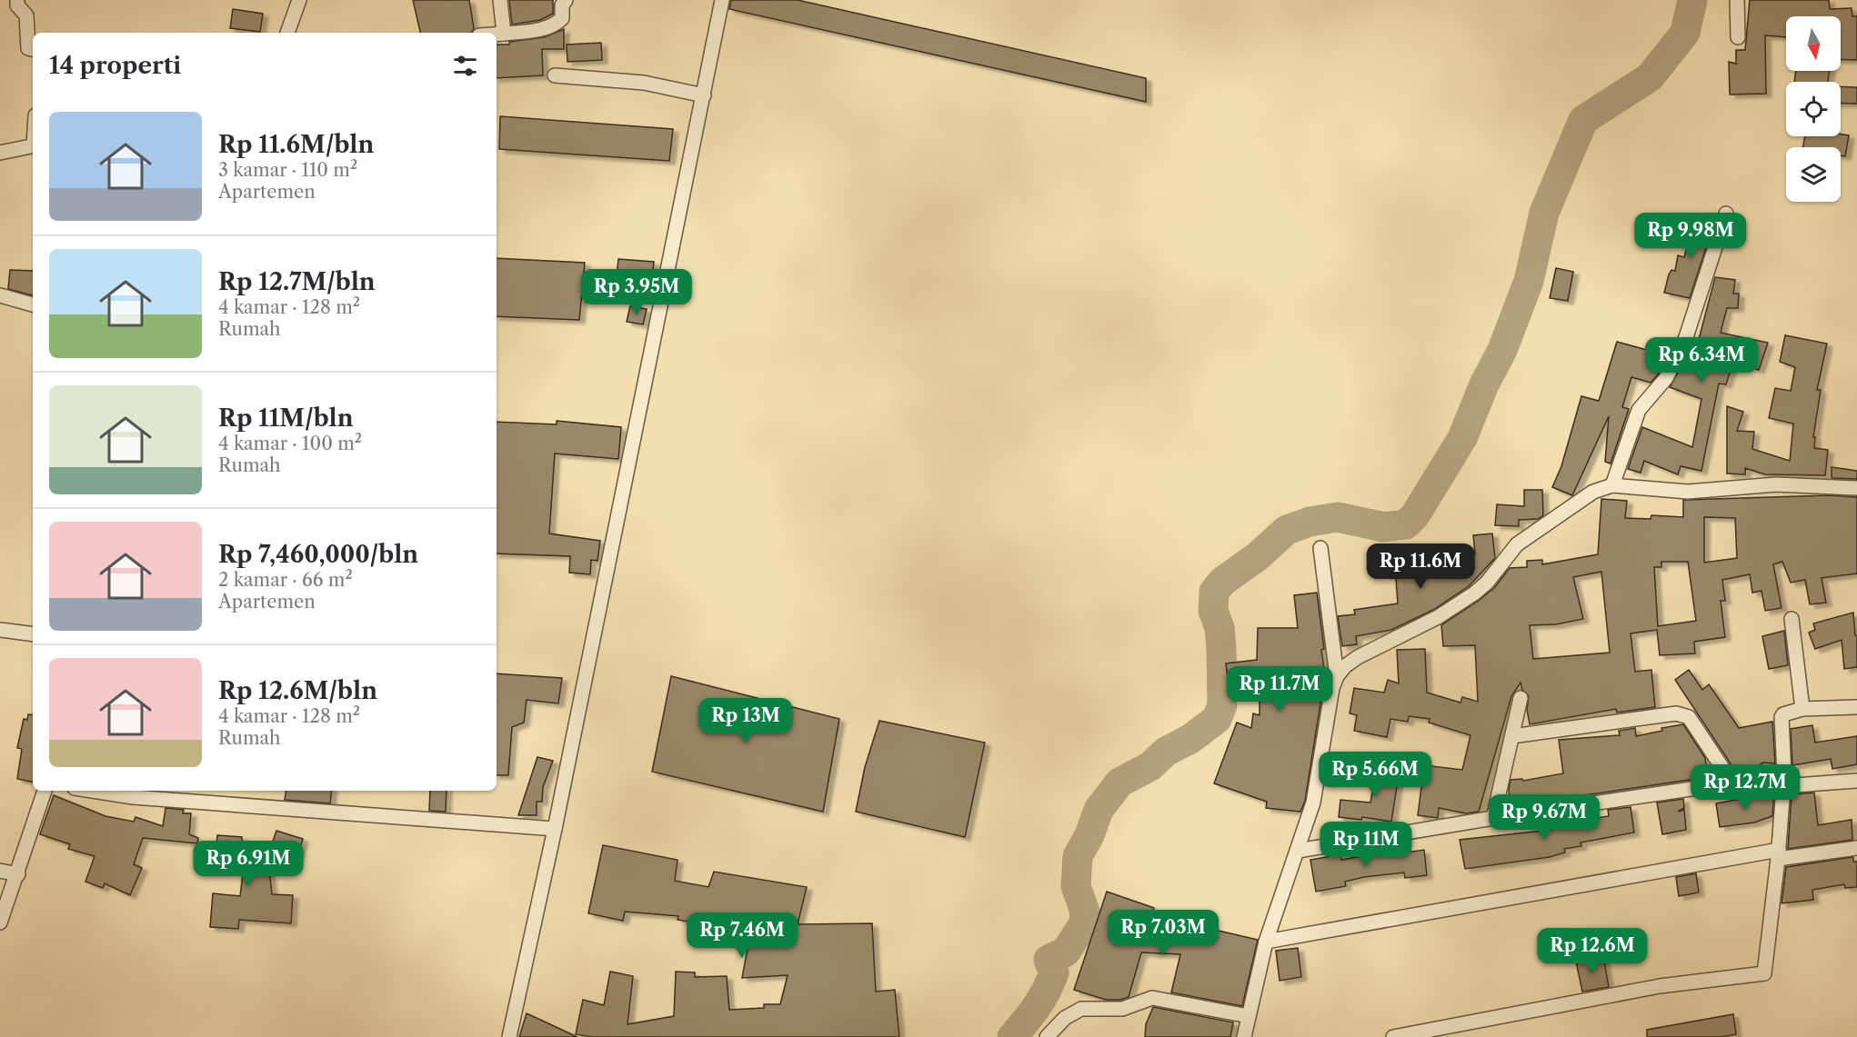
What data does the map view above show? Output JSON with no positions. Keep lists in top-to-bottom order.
{
  "north": "bottom",
  "page": {
    "heading": "14 properti",
    "list": [
      {
        "name": "Rp 11.6M/bln",
        "note": "3 kamar · 110 m² · Apartemen"
      },
      {
        "name": "Rp 12.7M/bln",
        "note": "4 kamar · 128 m² · Rumah"
      },
      {
        "name": "Rp 11M/bln",
        "note": "4 kamar · 100 m² · Rumah"
      },
      {
        "name": "Rp 7,460,000/bln",
        "note": "2 kamar · 66 m² · Apartemen"
      },
      {
        "name": "Rp 12.6M/bln",
        "note": "4 kamar · 128 m² · Rumah"
      }
    ],
    "price": [
      "Rp 9.98M",
      "Rp 3.95M",
      "Rp 6.34M",
      "Rp 11.6M",
      "Rp 11.7M",
      "Rp 13M",
      "Rp 5.66M",
      "Rp 12.7M",
      "Rp 9.67M",
      "Rp 11M",
      "Rp 6.91M",
      "Rp 7.03M",
      "Rp 7.46M",
      "Rp 12.6M"
    ]
  }
}
